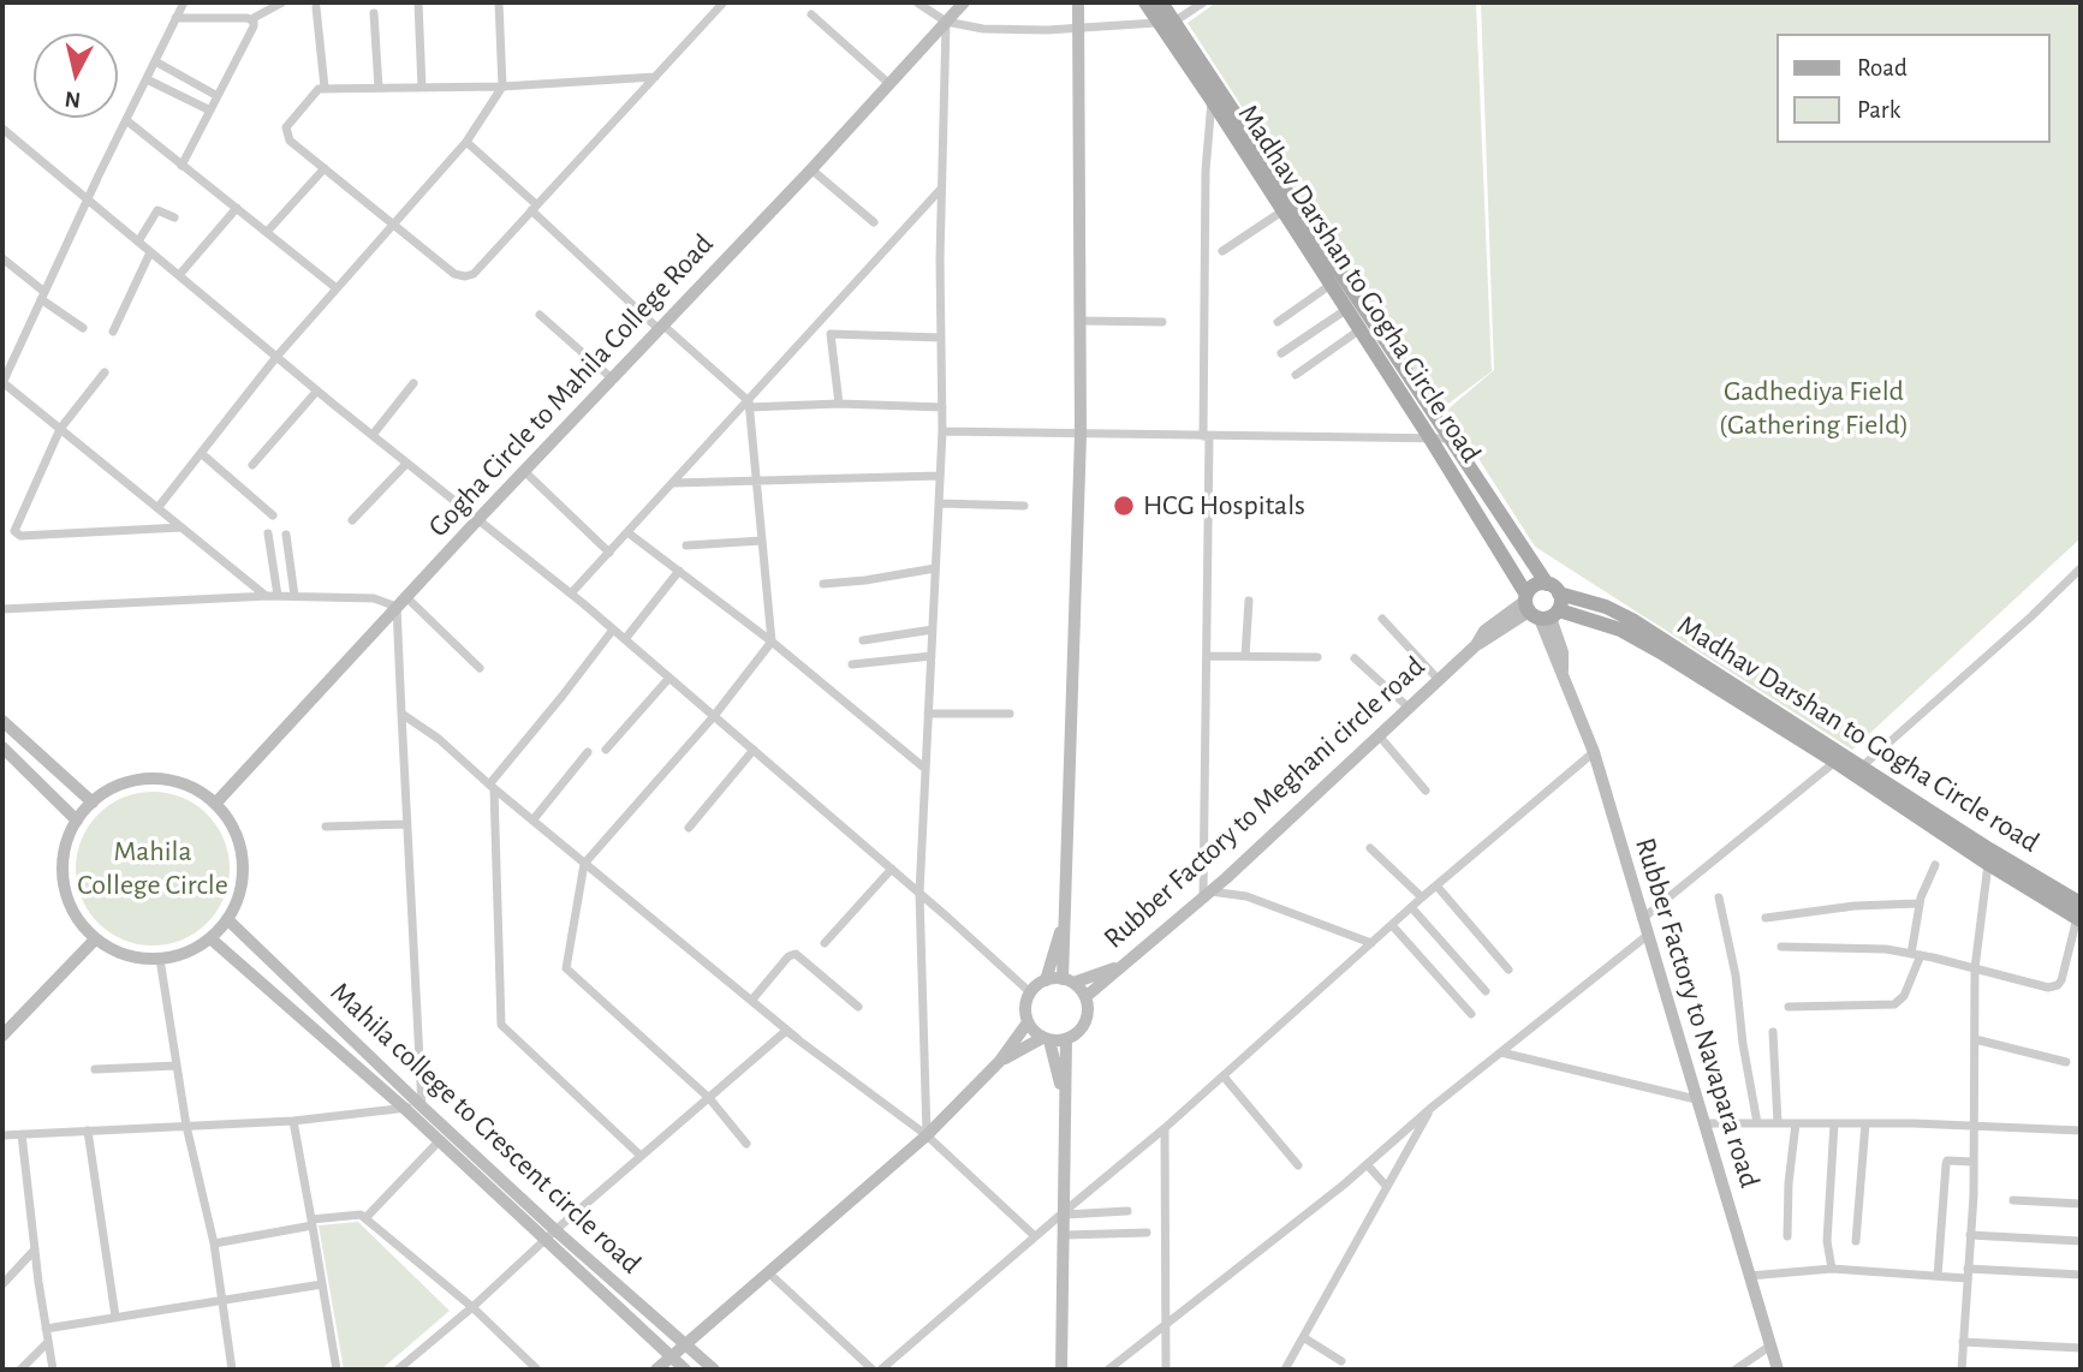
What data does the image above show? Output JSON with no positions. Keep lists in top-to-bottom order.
{
  "streets": {
    "main road": ["Madhav Darshan to Gogha Circle road"],
    "street": [
      "Gogha Circle to Mahila College Road",
      "Rubber Factory to Meghani circle road",
      "Rubber Factory to Navapara road",
      "Mahila college to Crescent circle road"
    ]
  },
  "crossings": [
    ["Madhav Darshan to Gogha Circle road", "Rubber Factory to Meghani circle road"],
    ["Madhav Darshan to Gogha Circle road", "Rubber Factory to Navapara road"],
    ["Gogha Circle to Mahila College Road", "Mahila college to Crescent circle road"],
    ["Rubber Factory to Meghani circle road", "Rubber Factory to Navapara road"]
  ],
  "parks": ["Gadhediya Field (Gathering Field)", "Mahila College Circle"],
  "places": ["HCG Hospitals"],
  "legend": ["Road", "Park"],
  "north": "bottom"
}
